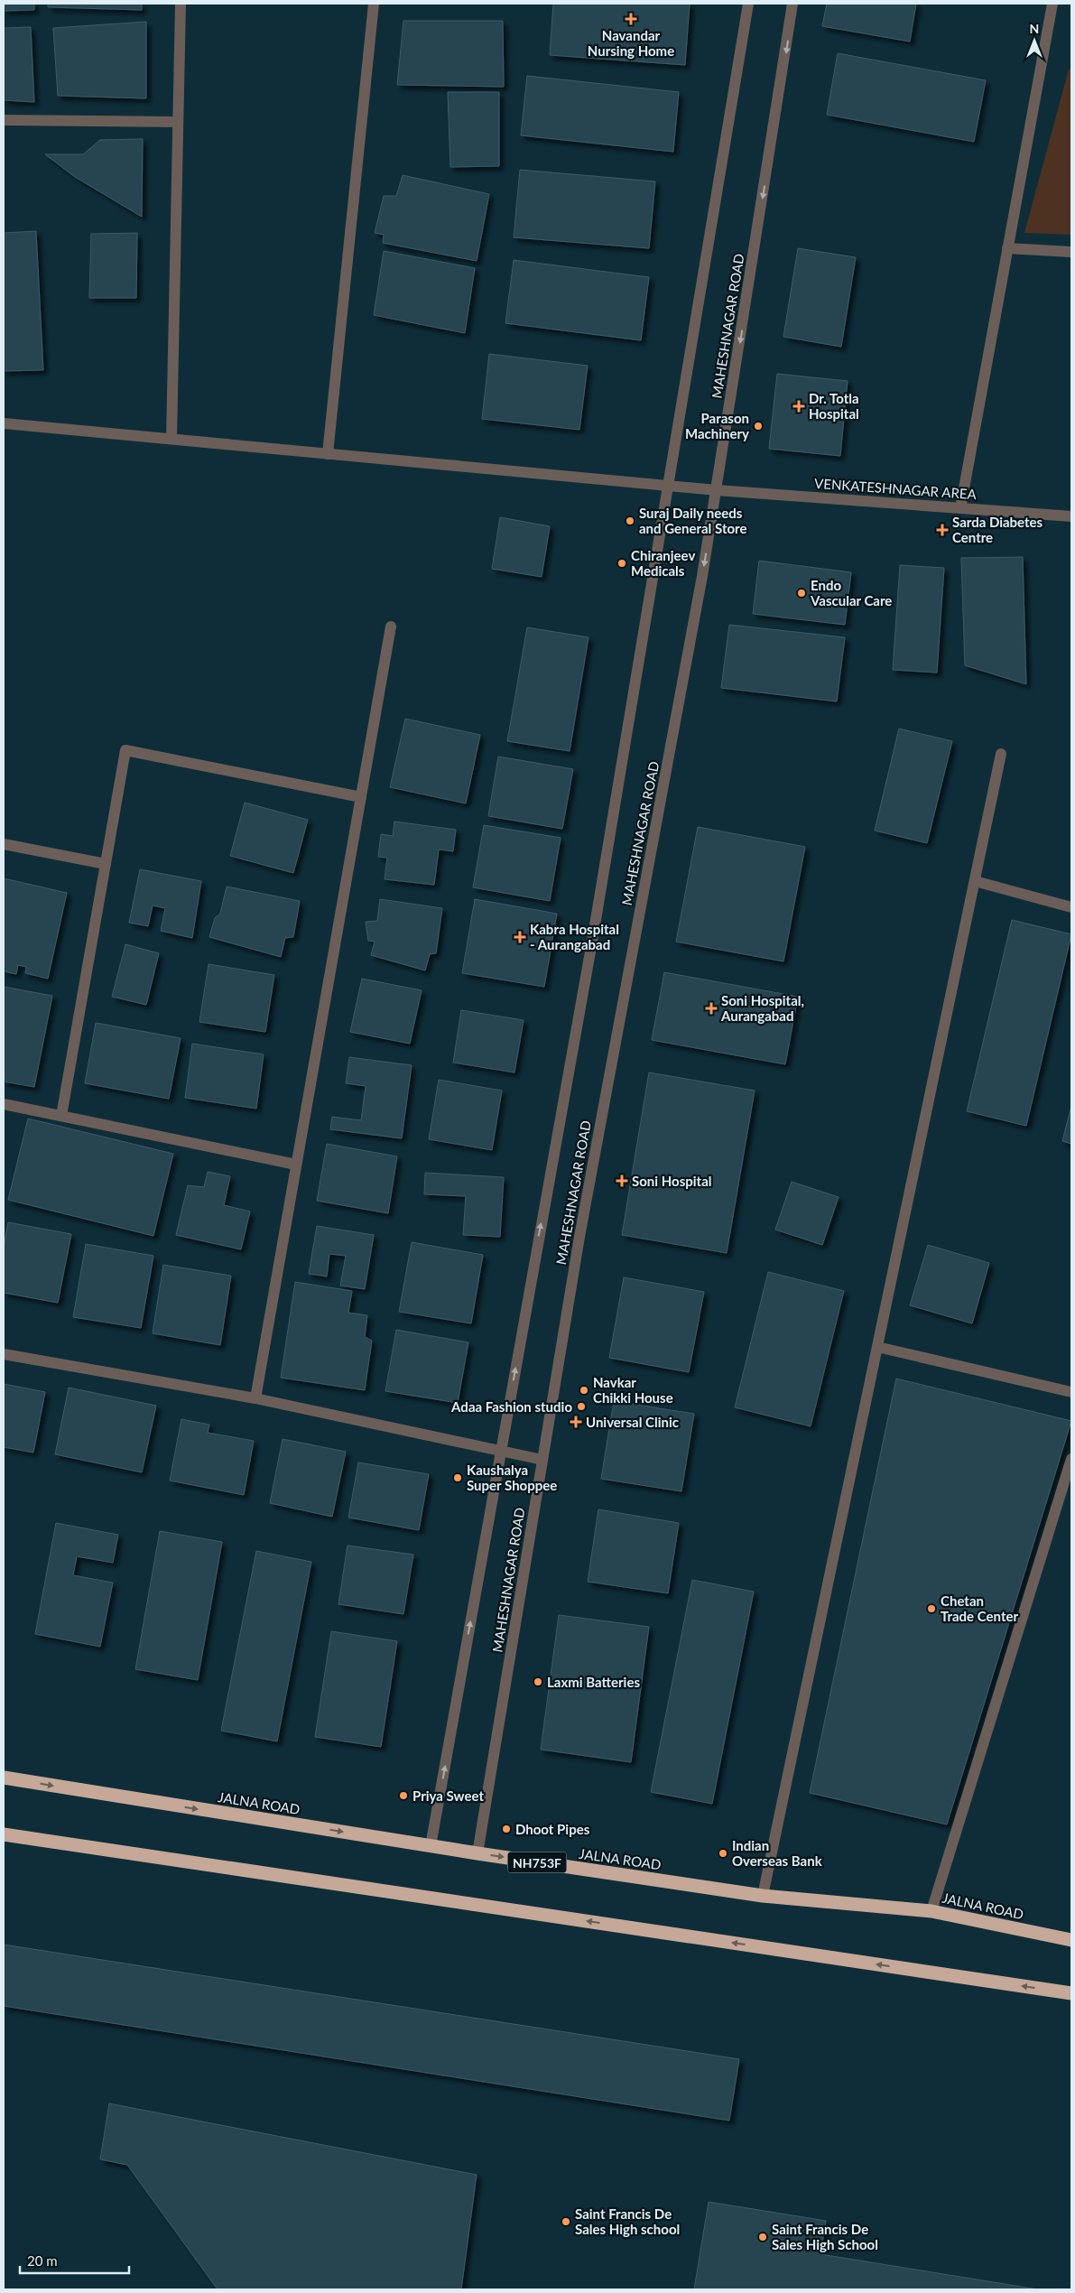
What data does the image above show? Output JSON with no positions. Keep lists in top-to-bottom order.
{
  "streets": {
    "highway": ["JALNA ROAD", "NH753F"],
    "street": ["MAHESHNAGAR ROAD", "VENKATESHNAGAR AREA"]
  },
  "crossings": [
    ["MAHESHNAGAR ROAD", "VENKATESHNAGAR AREA"],
    ["MAHESHNAGAR ROAD", "JALNA ROAD"]
  ],
  "places": {
    "health": [
      "Navandar Nursing Home",
      "Dr. Totla Hospital",
      "Sarda Diabetes Centre",
      "Kabra Hospital - Aurangabad",
      "Soni Hospital, Aurangabad",
      "Soni Hospital",
      "Universal Clinic"
    ],
    "other": [
      "Parason Machinery",
      "Suraj Daily needs and General Store",
      "Chiranjeev Medicals",
      "Endo Vascular Care",
      "Navkar Chikki House",
      "Adaa Fashion studio",
      "Kaushalya Super Shoppee",
      "Chetan Trade Center",
      "Laxmi Batteries",
      "Priya Sweet",
      "Dhoot Pipes",
      "Indian Overseas Bank",
      "Saint Francis De Sales High school",
      "Saint Francis De Sales High School"
    ]
  },
  "scale_bar": "20 m",
  "north": "top"
}
